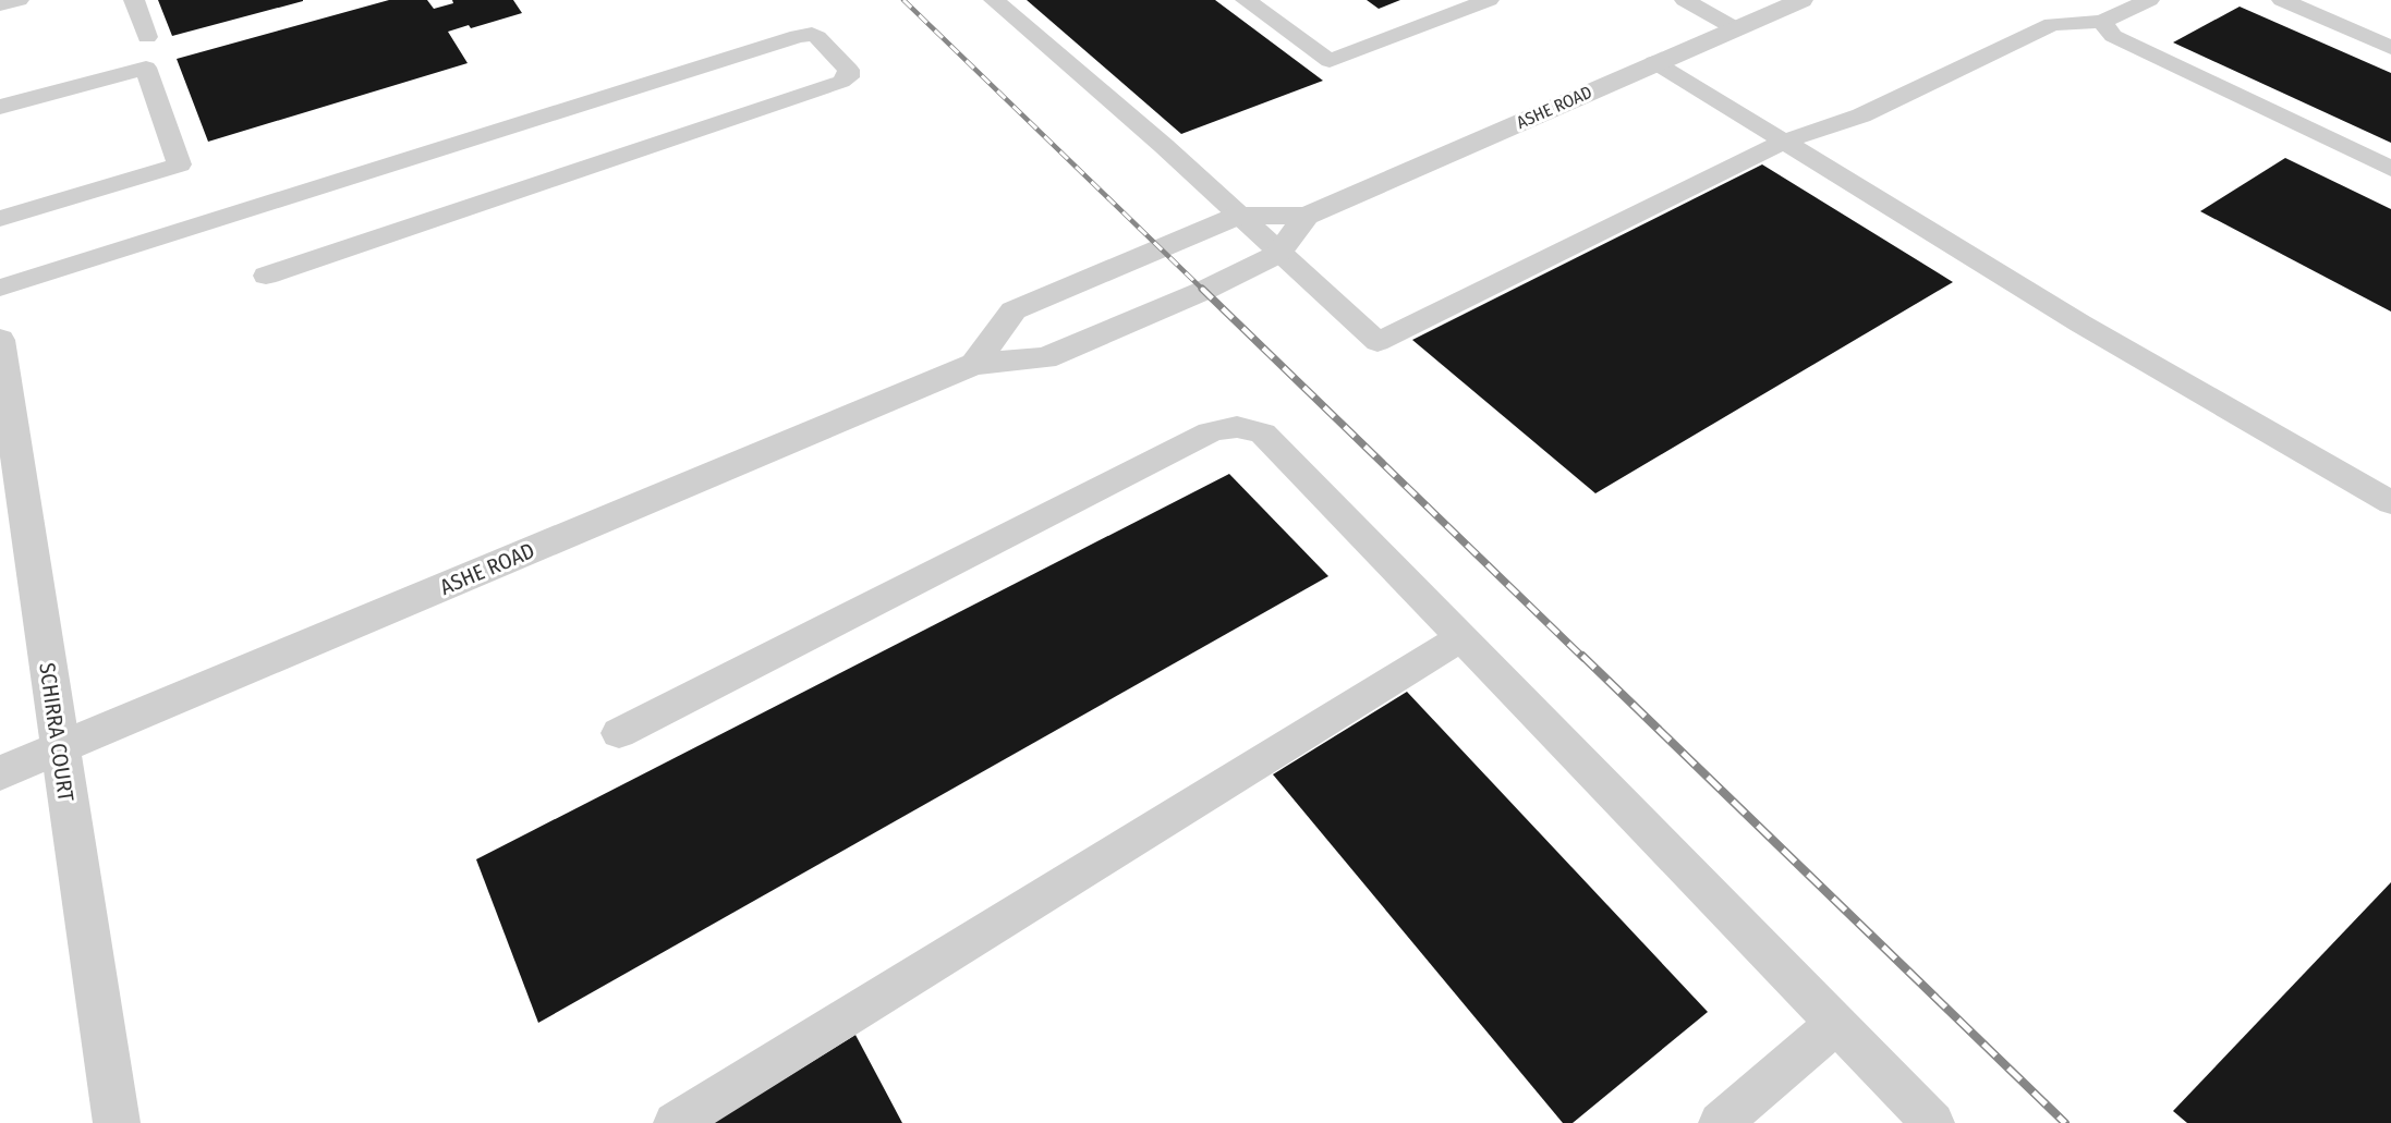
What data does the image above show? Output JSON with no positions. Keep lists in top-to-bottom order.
{
  "streets": {
    "street": ["ASHE ROAD", "SCHIRRA COURT"]
  },
  "crossings": [
    ["ASHE ROAD", "SCHIRRA COURT"]
  ]
}
